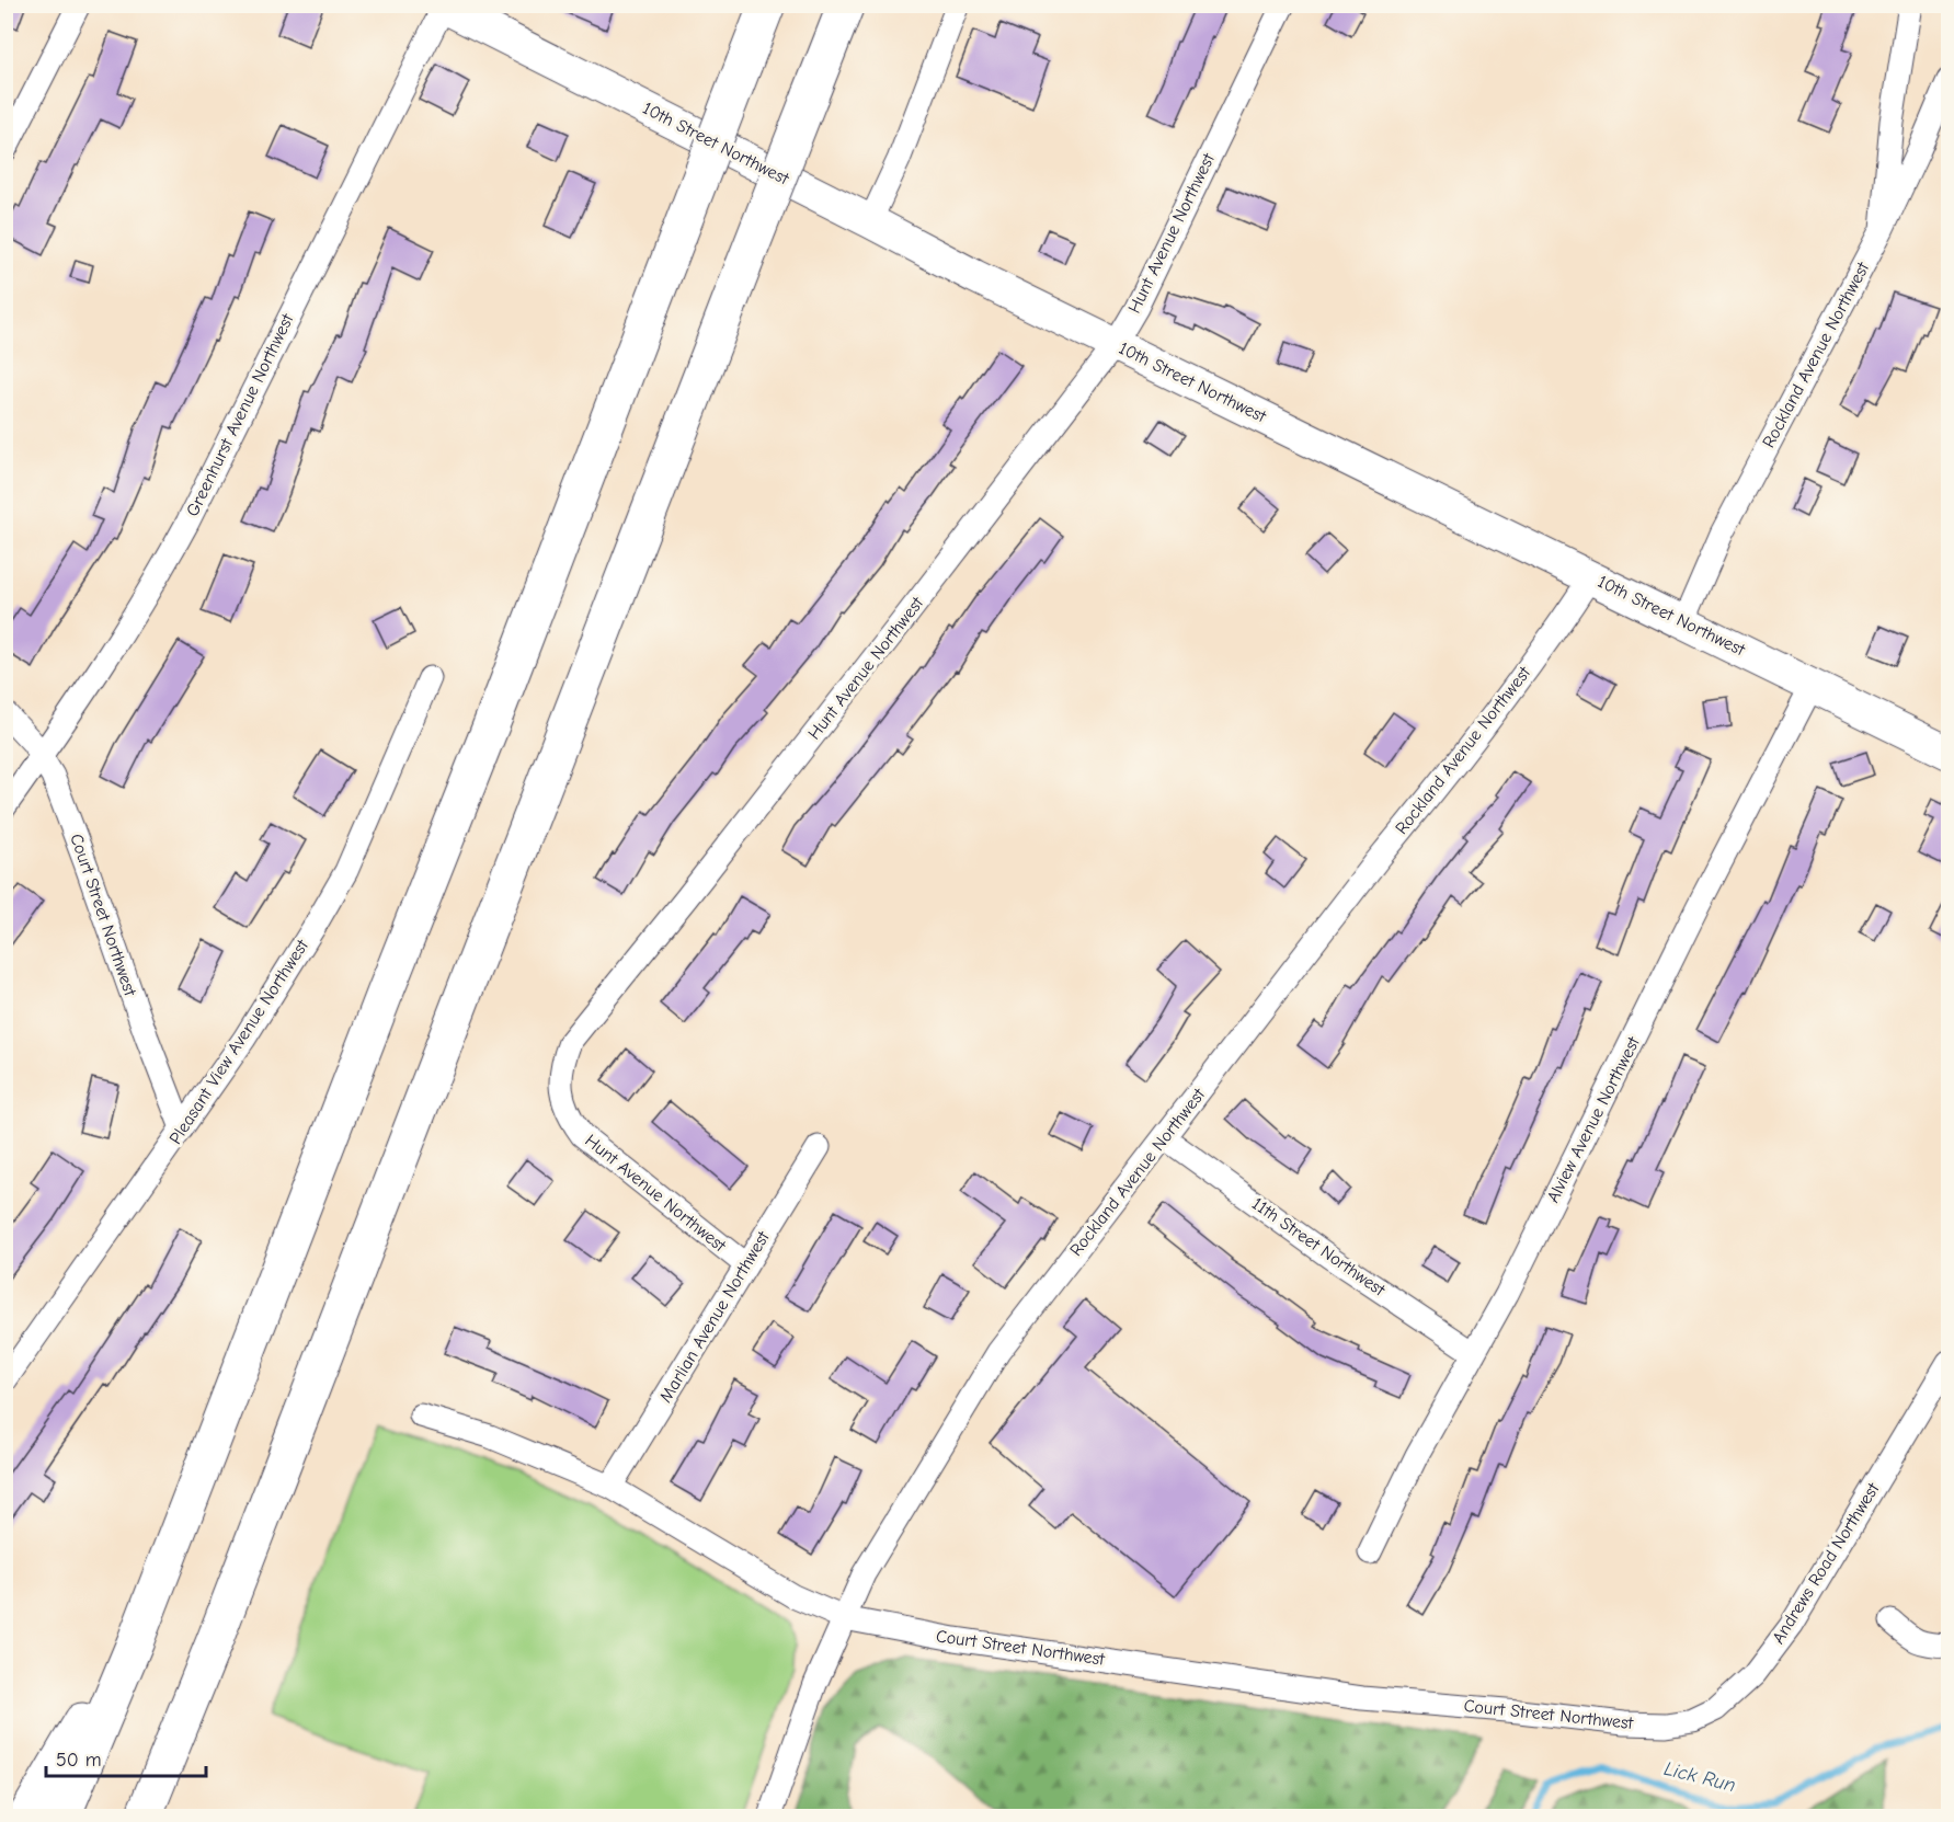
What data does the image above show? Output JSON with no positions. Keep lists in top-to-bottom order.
{
  "streets": {
    "main road": ["10th Street Northwest"],
    "street": [
      "Hunt Avenue Northwest",
      "Rockland Avenue Northwest",
      "Greenhurst Avenue Northwest",
      "Court Street Northwest",
      "Pleasant View Avenue Northwest",
      "Alview Avenue Northwest",
      "11th Street Northwest",
      "Marlian Avenue Northwest",
      "Andrews Road Northwest"
    ]
  },
  "crossings": [
    ["10th Street Northwest", "Hunt Avenue Northwest"],
    ["10th Street Northwest", "Rockland Avenue Northwest"],
    ["10th Street Northwest", "Greenhurst Avenue Northwest"],
    ["10th Street Northwest", "Alview Avenue Northwest"],
    ["Hunt Avenue Northwest", "Marlian Avenue Northwest"],
    ["Rockland Avenue Northwest", "Court Street Northwest"],
    ["Rockland Avenue Northwest", "11th Street Northwest"],
    ["Greenhurst Avenue Northwest", "Court Street Northwest"],
    ["Court Street Northwest", "Pleasant View Avenue Northwest"],
    ["Court Street Northwest", "Marlian Avenue Northwest"],
    ["Court Street Northwest", "Andrews Road Northwest"],
    ["Alview Avenue Northwest", "11th Street Northwest"]
  ],
  "water": ["Lick Run"],
  "scale_bar": "50 m"
}
